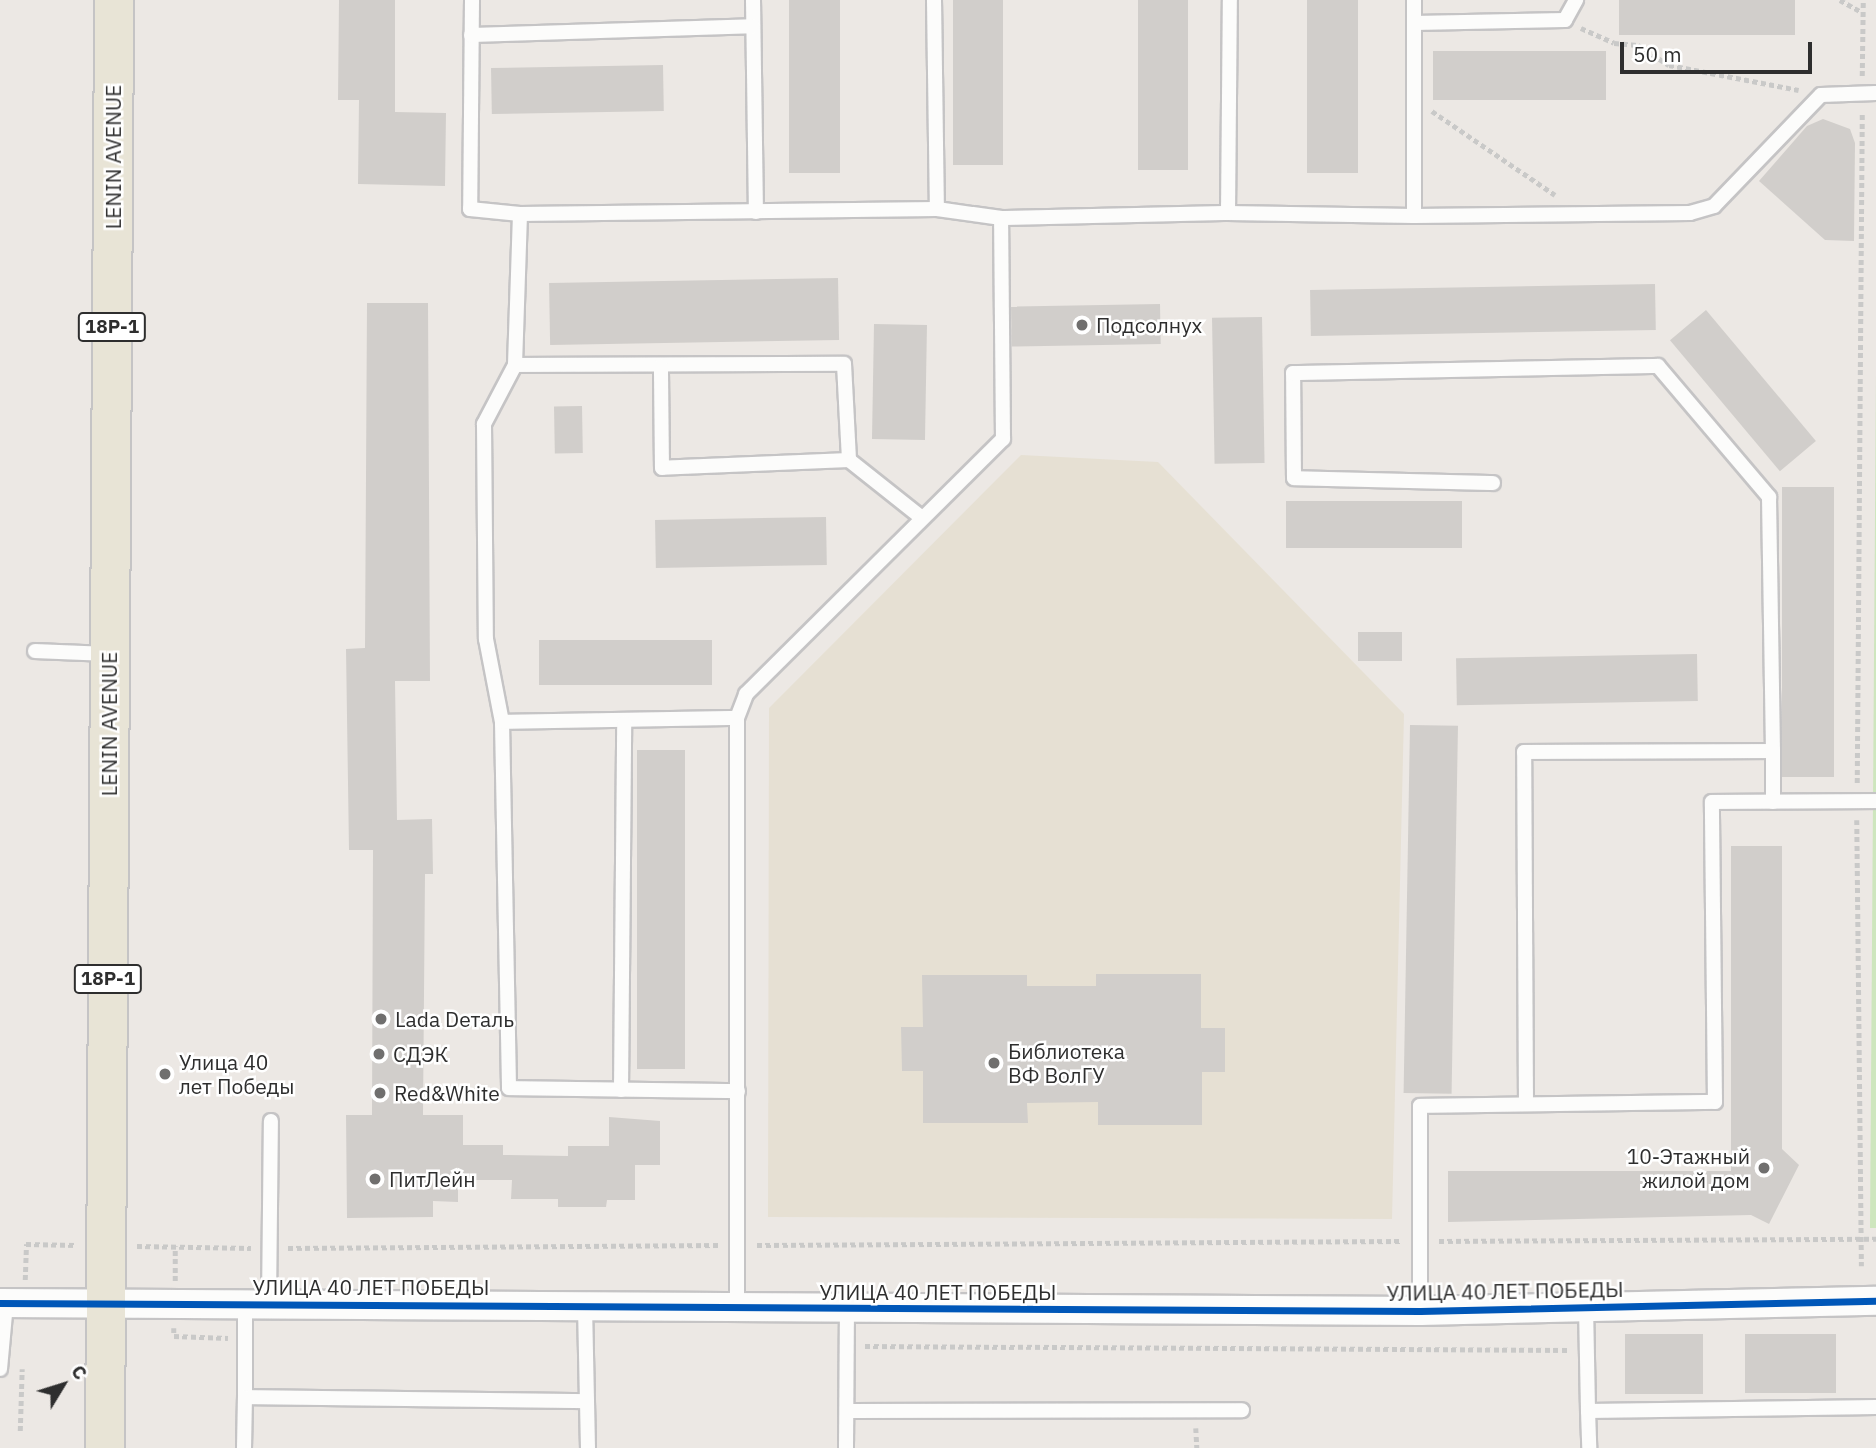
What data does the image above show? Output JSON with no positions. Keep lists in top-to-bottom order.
{
  "streets": {
    "main road": ["LENIN AVENUE", "18Р-1"],
    "street": ["УЛИЦА 40 ЛЕТ ПОБЕДЫ"]
  },
  "crossings": [
    ["LENIN AVENUE", "УЛИЦА 40 ЛЕТ ПОБЕДЫ"]
  ],
  "places": [
    "Подсолнух",
    "Lada Dеталь",
    "СДЭК",
    "Библиотека ВФ ВолГУ",
    "Улица 40 лет Победы",
    "Red&White",
    "10-Этажный жилой дом",
    "ПитЛейн"
  ],
  "scale_bar": "50 m",
  "north": "top right"
}
